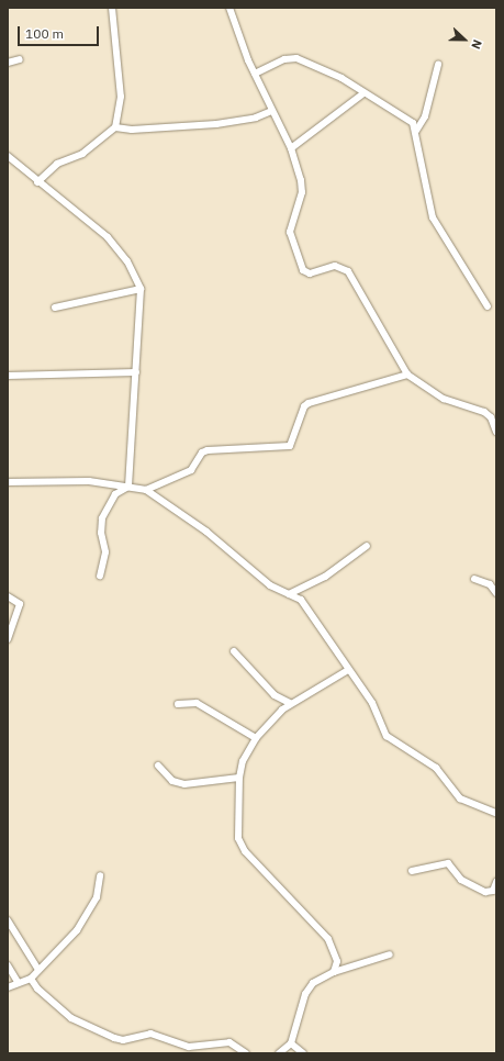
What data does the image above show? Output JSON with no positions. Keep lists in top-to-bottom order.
{
  "scale_bar": "100 m",
  "north": "right"
}
